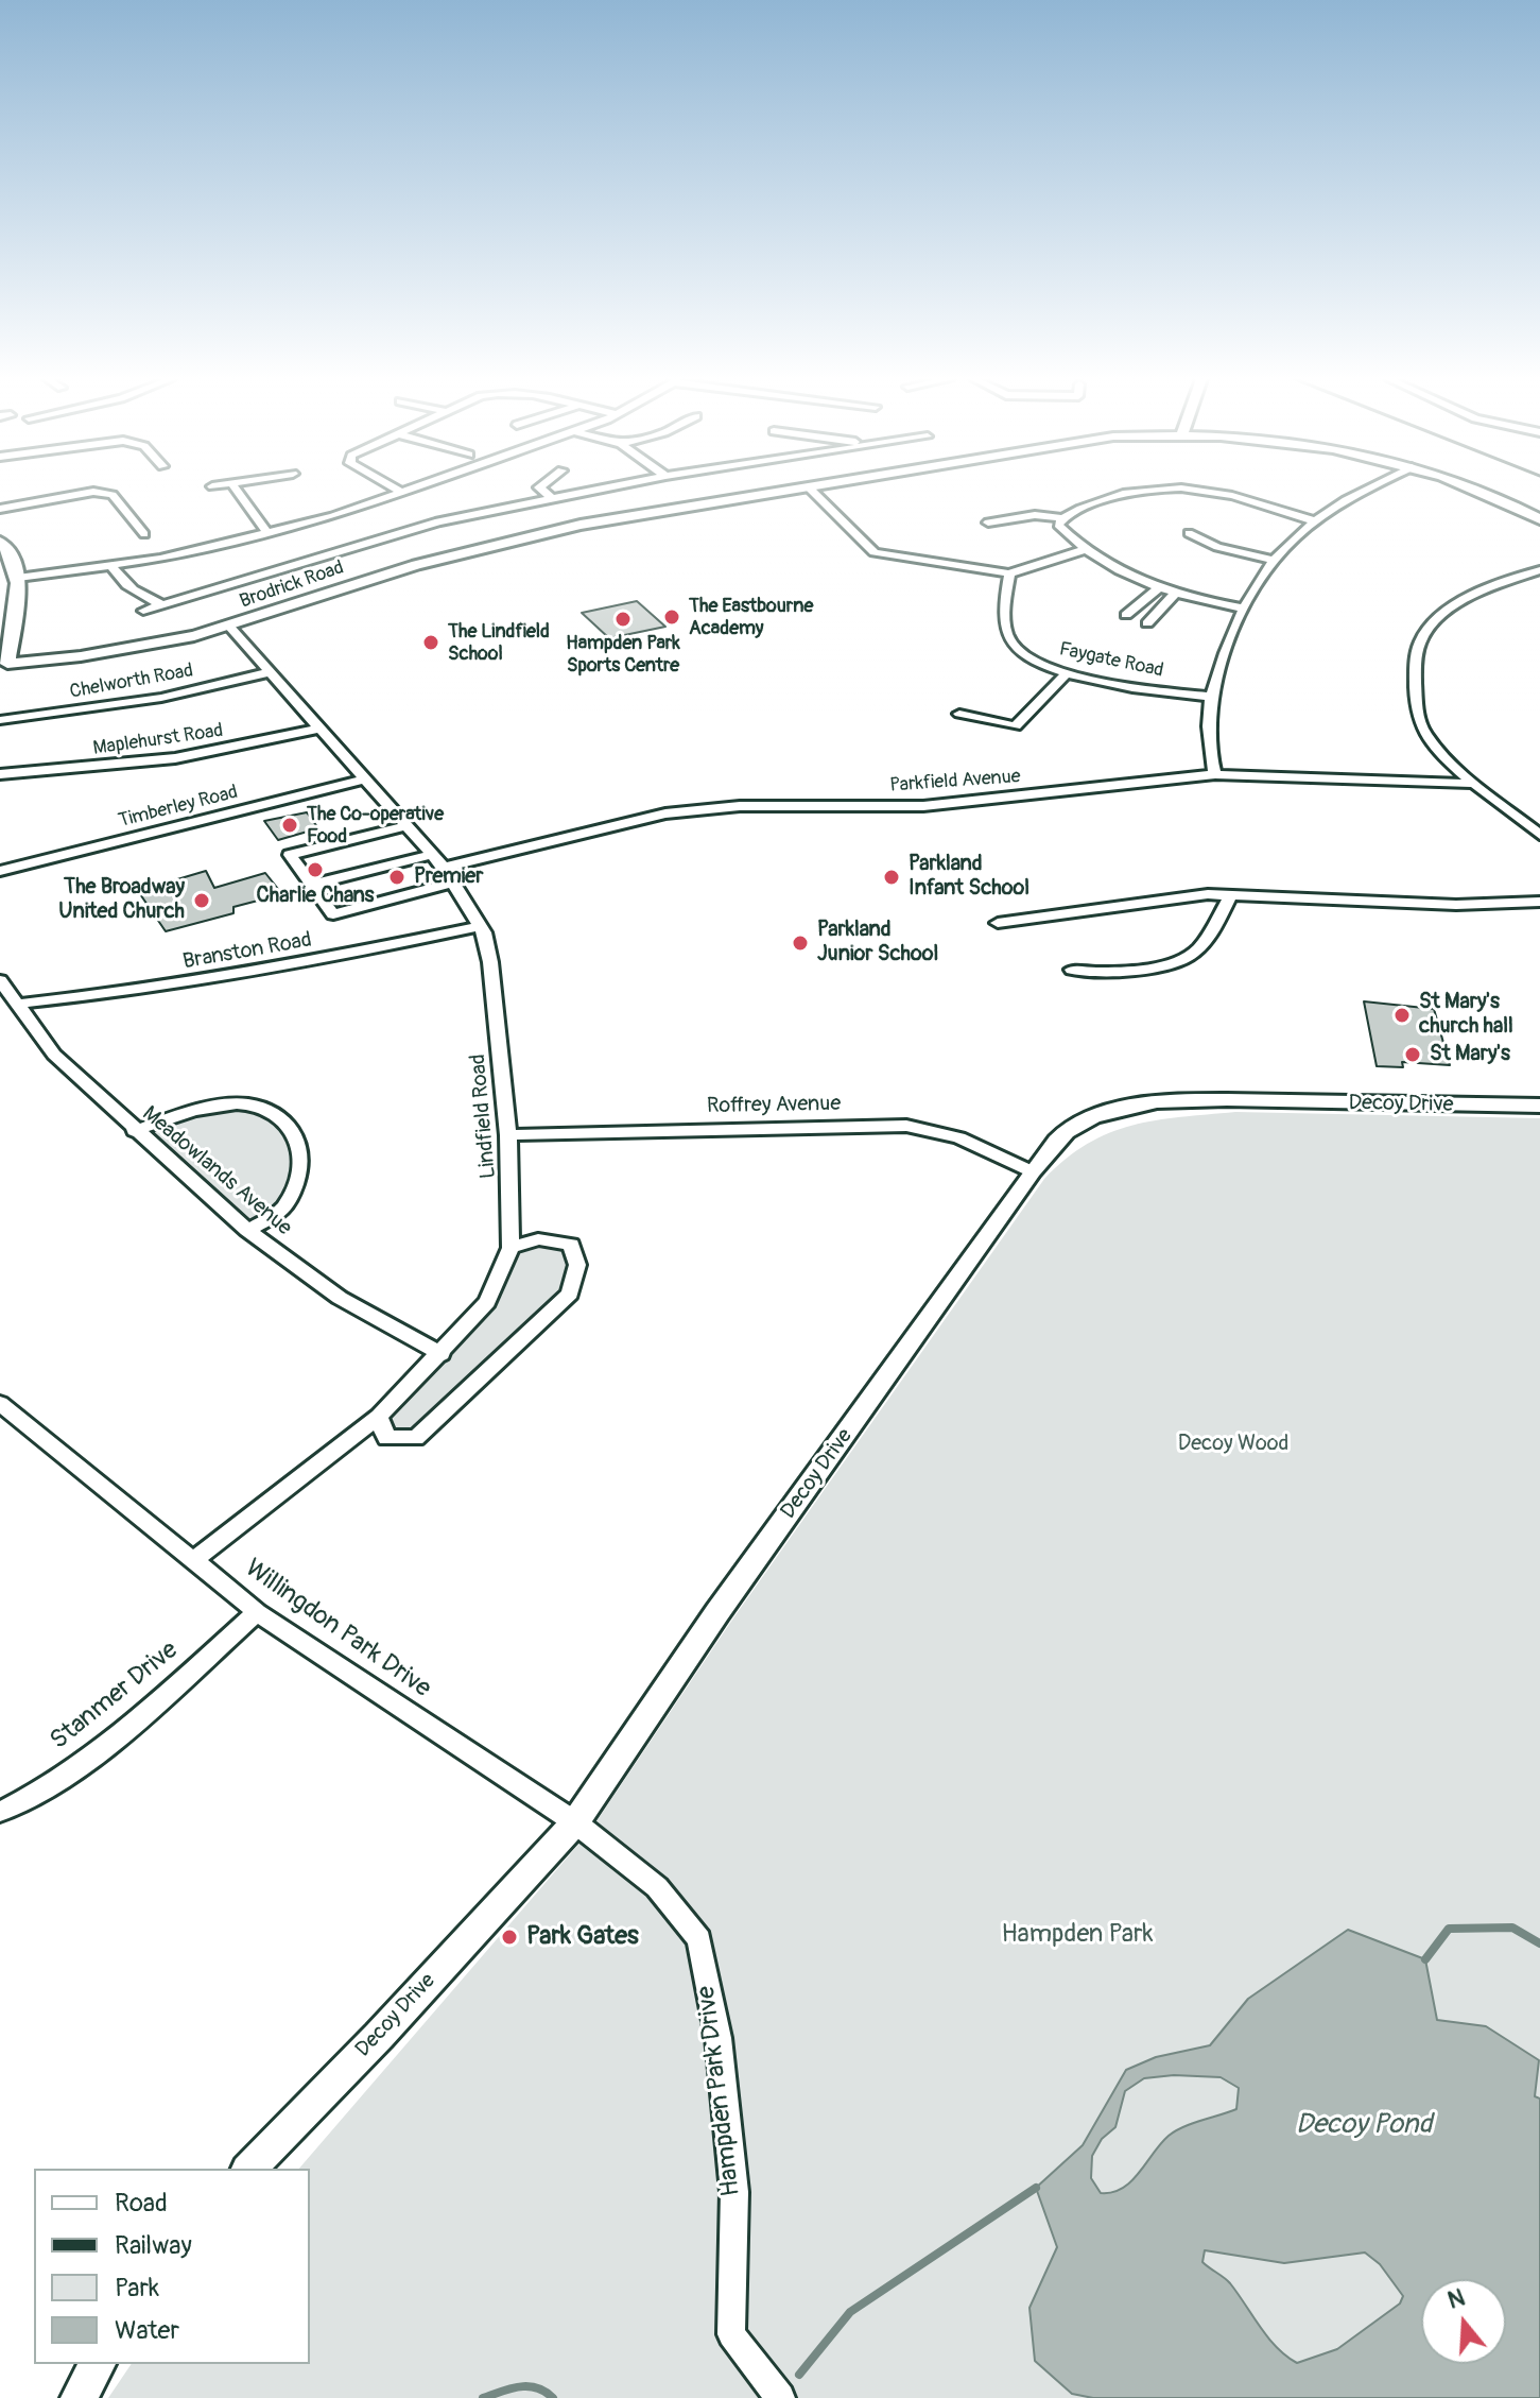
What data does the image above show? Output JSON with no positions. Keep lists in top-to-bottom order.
{
  "streets": {
    "street": [
      "Brodrick Road",
      "Faygate Road",
      "Chelworth Road",
      "Maplehurst Road",
      "Parkfield Avenue",
      "Timberley Road",
      "Branston Road",
      "Decoy Drive",
      "Roffrey Avenue",
      "Lindfield Road",
      "Meadowlands Avenue",
      "Willingdon Park Drive",
      "Stanmer Drive",
      "Hampden Park Drive"
    ]
  },
  "crossings": [
    ["Brodrick Road", "Lindfield Road"],
    ["Chelworth Road", "Lindfield Road"],
    ["Maplehurst Road", "Lindfield Road"],
    ["Parkfield Avenue", "Lindfield Road"],
    ["Timberley Road", "Lindfield Road"],
    ["Branston Road", "Lindfield Road"],
    ["Branston Road", "Meadowlands Avenue"],
    ["Decoy Drive", "Roffrey Avenue"],
    ["Decoy Drive", "Willingdon Park Drive"],
    ["Decoy Drive", "Hampden Park Drive"],
    ["Roffrey Avenue", "Lindfield Road"],
    ["Lindfield Road", "Meadowlands Avenue"],
    ["Lindfield Road", "Willingdon Park Drive"],
    ["Willingdon Park Drive", "Stanmer Drive"],
    ["Willingdon Park Drive", "Hampden Park Drive"]
  ],
  "water": ["Decoy Pond"],
  "parks": ["Decoy Wood", "Hampden Park"],
  "places": [
    "The Eastbourne Academy",
    "Hampden Park Sports Centre",
    "The Lindfield School",
    "The Co-operative Food",
    "Charlie Chans",
    "Premier",
    "Parkland Infant School",
    "The Broadway United Church",
    "Parkland Junior School",
    "St Mary's church hall",
    "St Mary's",
    "Park Gates"
  ],
  "legend": [
    "Road",
    "Railway",
    "Park",
    "Water"
  ],
  "north": "top"
}
